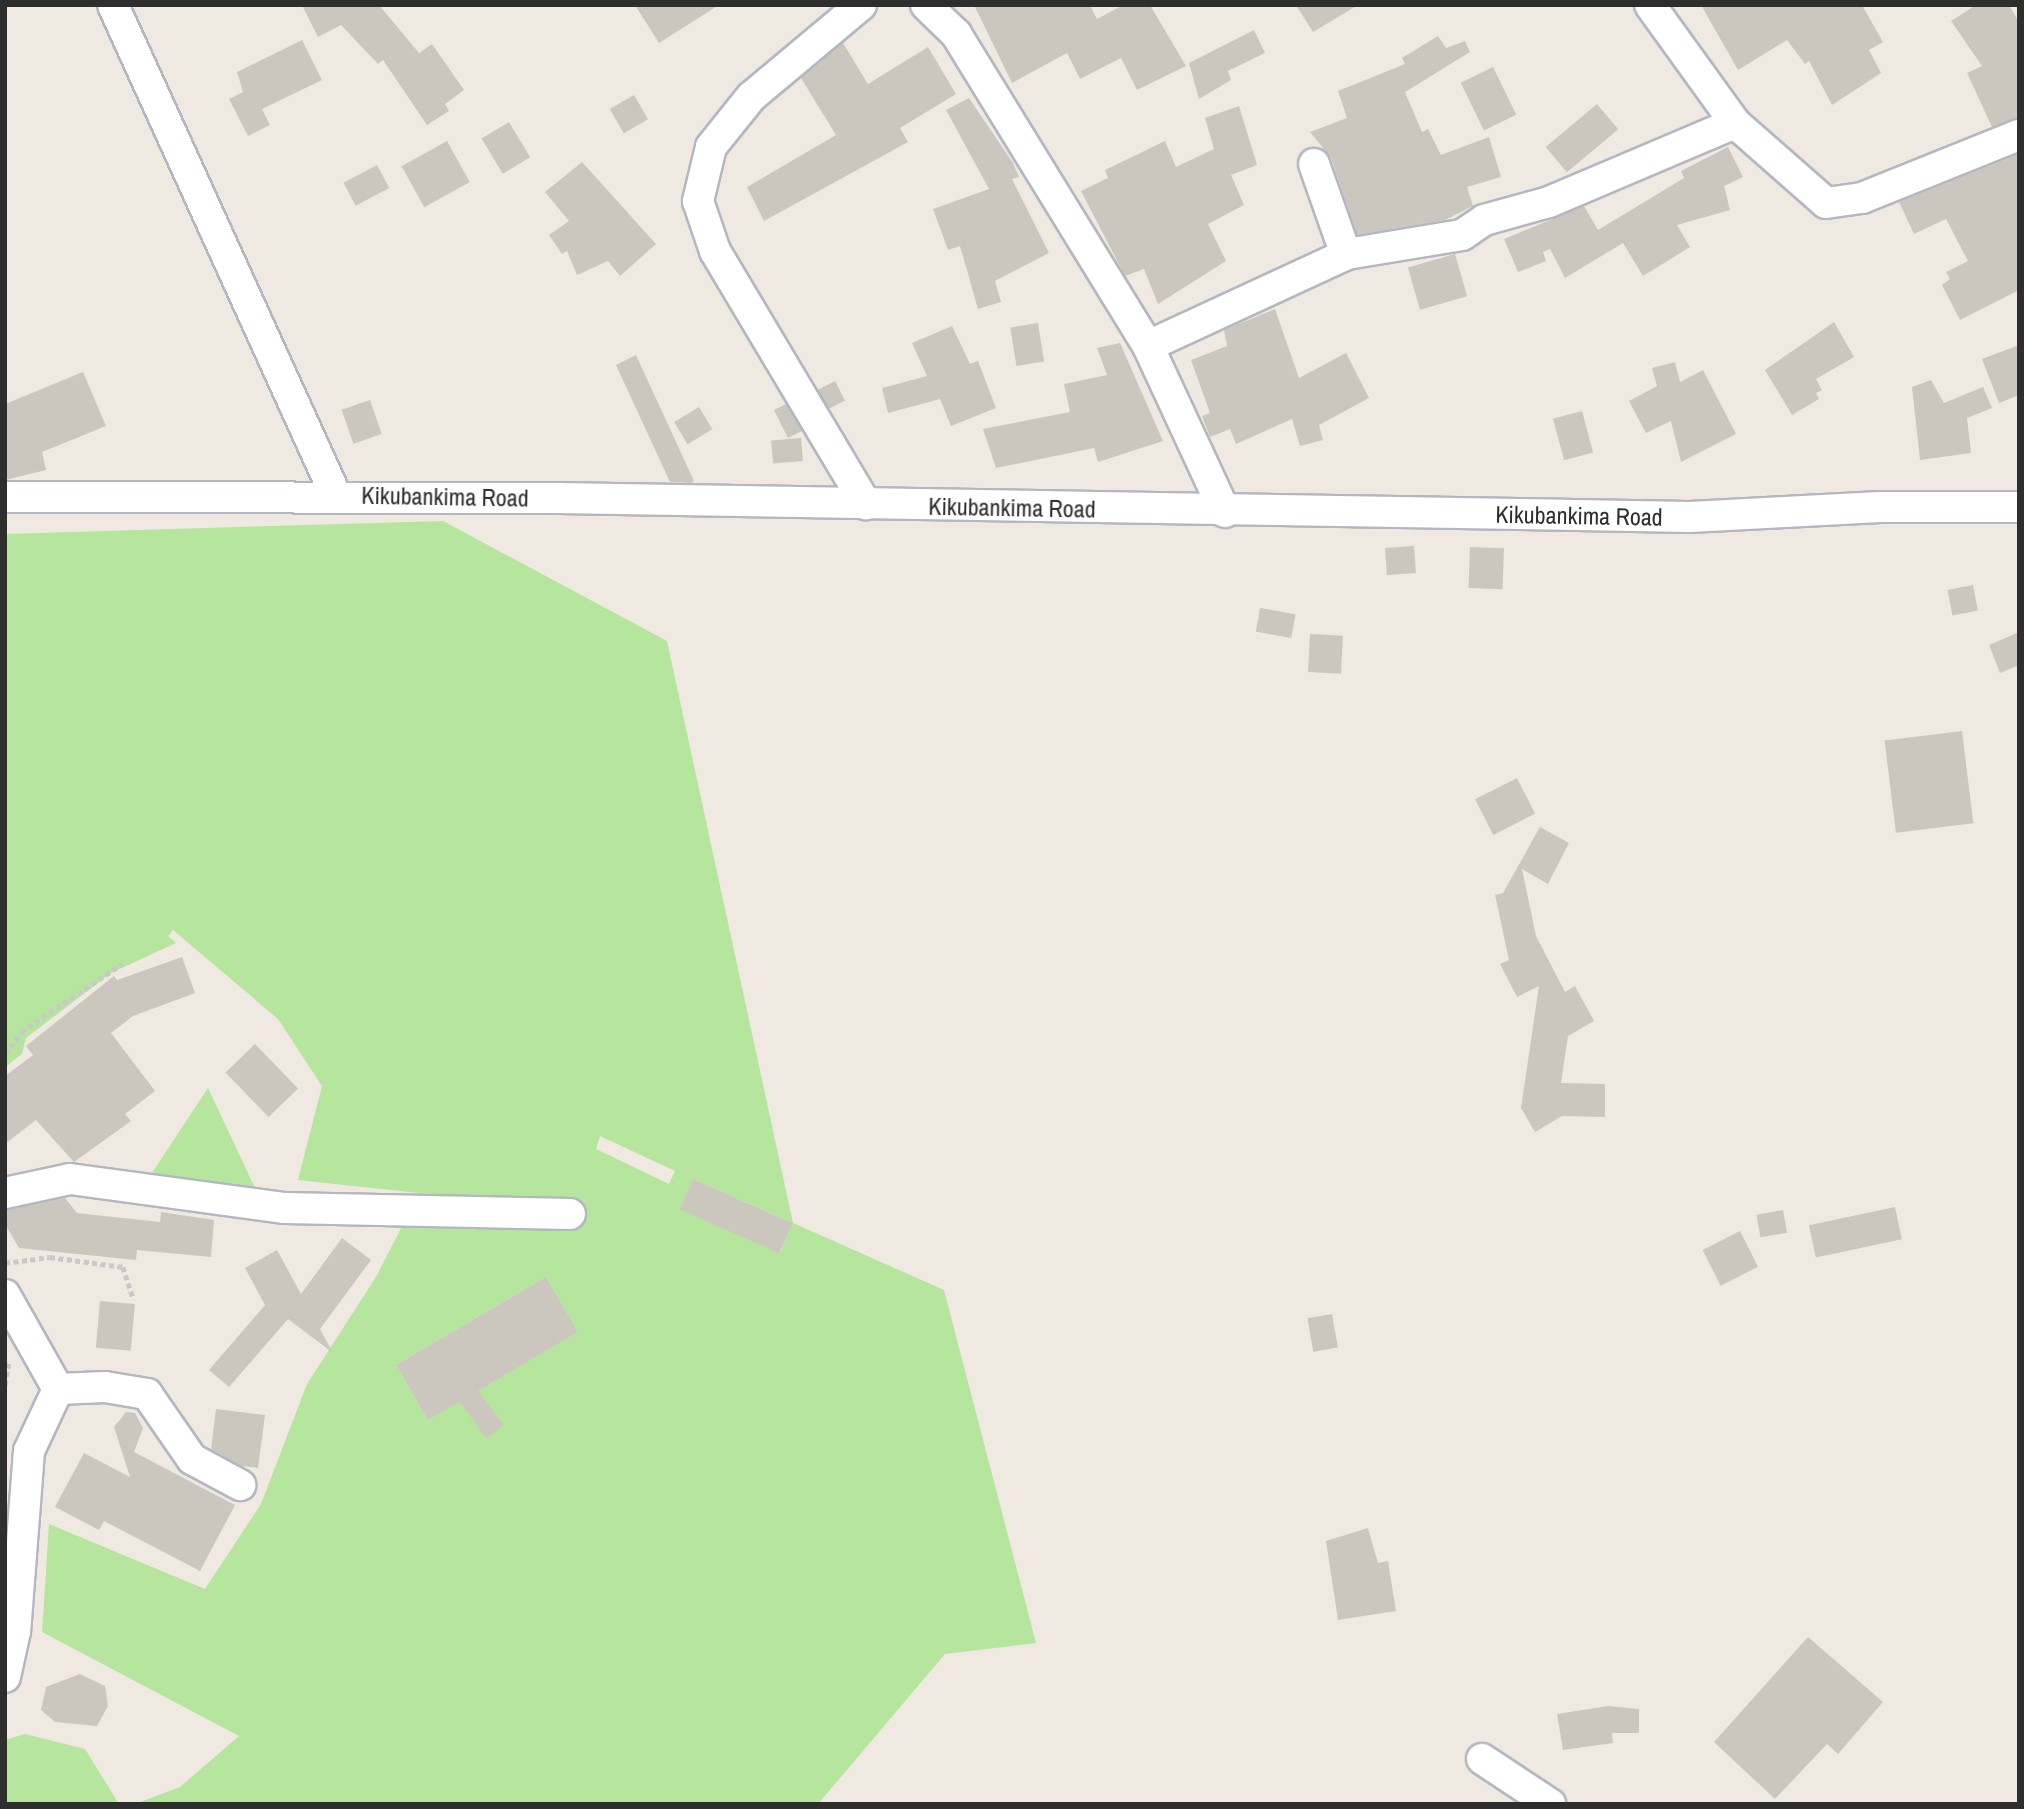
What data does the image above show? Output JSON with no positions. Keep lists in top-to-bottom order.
{
  "streets": {
    "street": ["Kikubankima Road"]
  }
}
